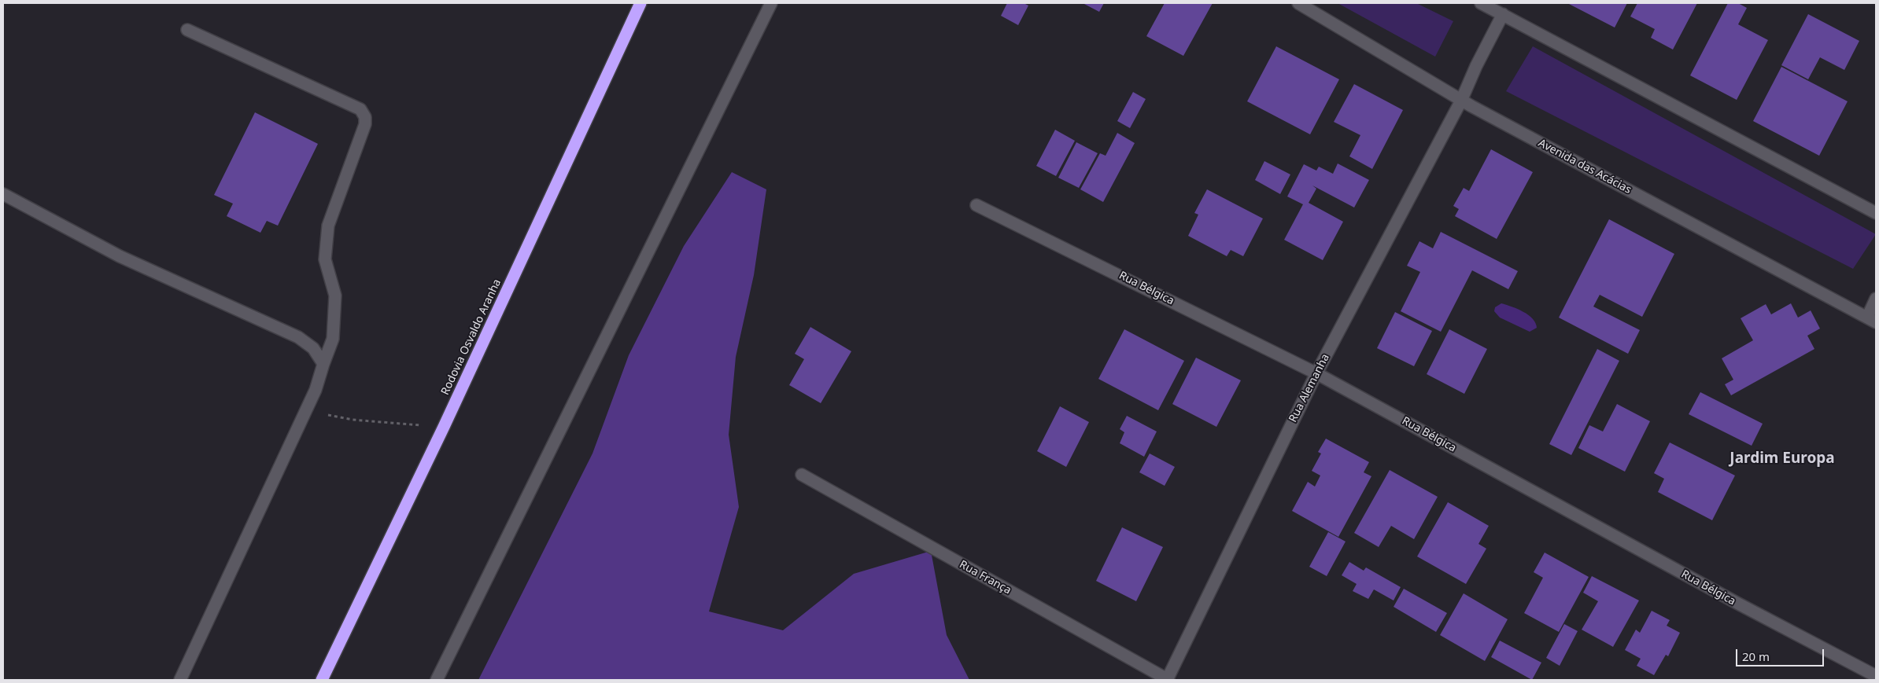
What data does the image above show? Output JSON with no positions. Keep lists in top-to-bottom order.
{
  "streets": {
    "highway": ["Rodovia Osvaldo Aranha"],
    "street": [
      "Avenida das Acácias",
      "Rua Bélgica",
      "Rua Alemanha",
      "Rua França"
    ]
  },
  "crossings": [
    ["Avenida das Acácias", "Rua Alemanha"],
    ["Rua Bélgica", "Rua Alemanha"],
    ["Rua Alemanha", "Rua França"]
  ],
  "districts": ["Jardim Europa"],
  "scale_bar": "20 m"
}
